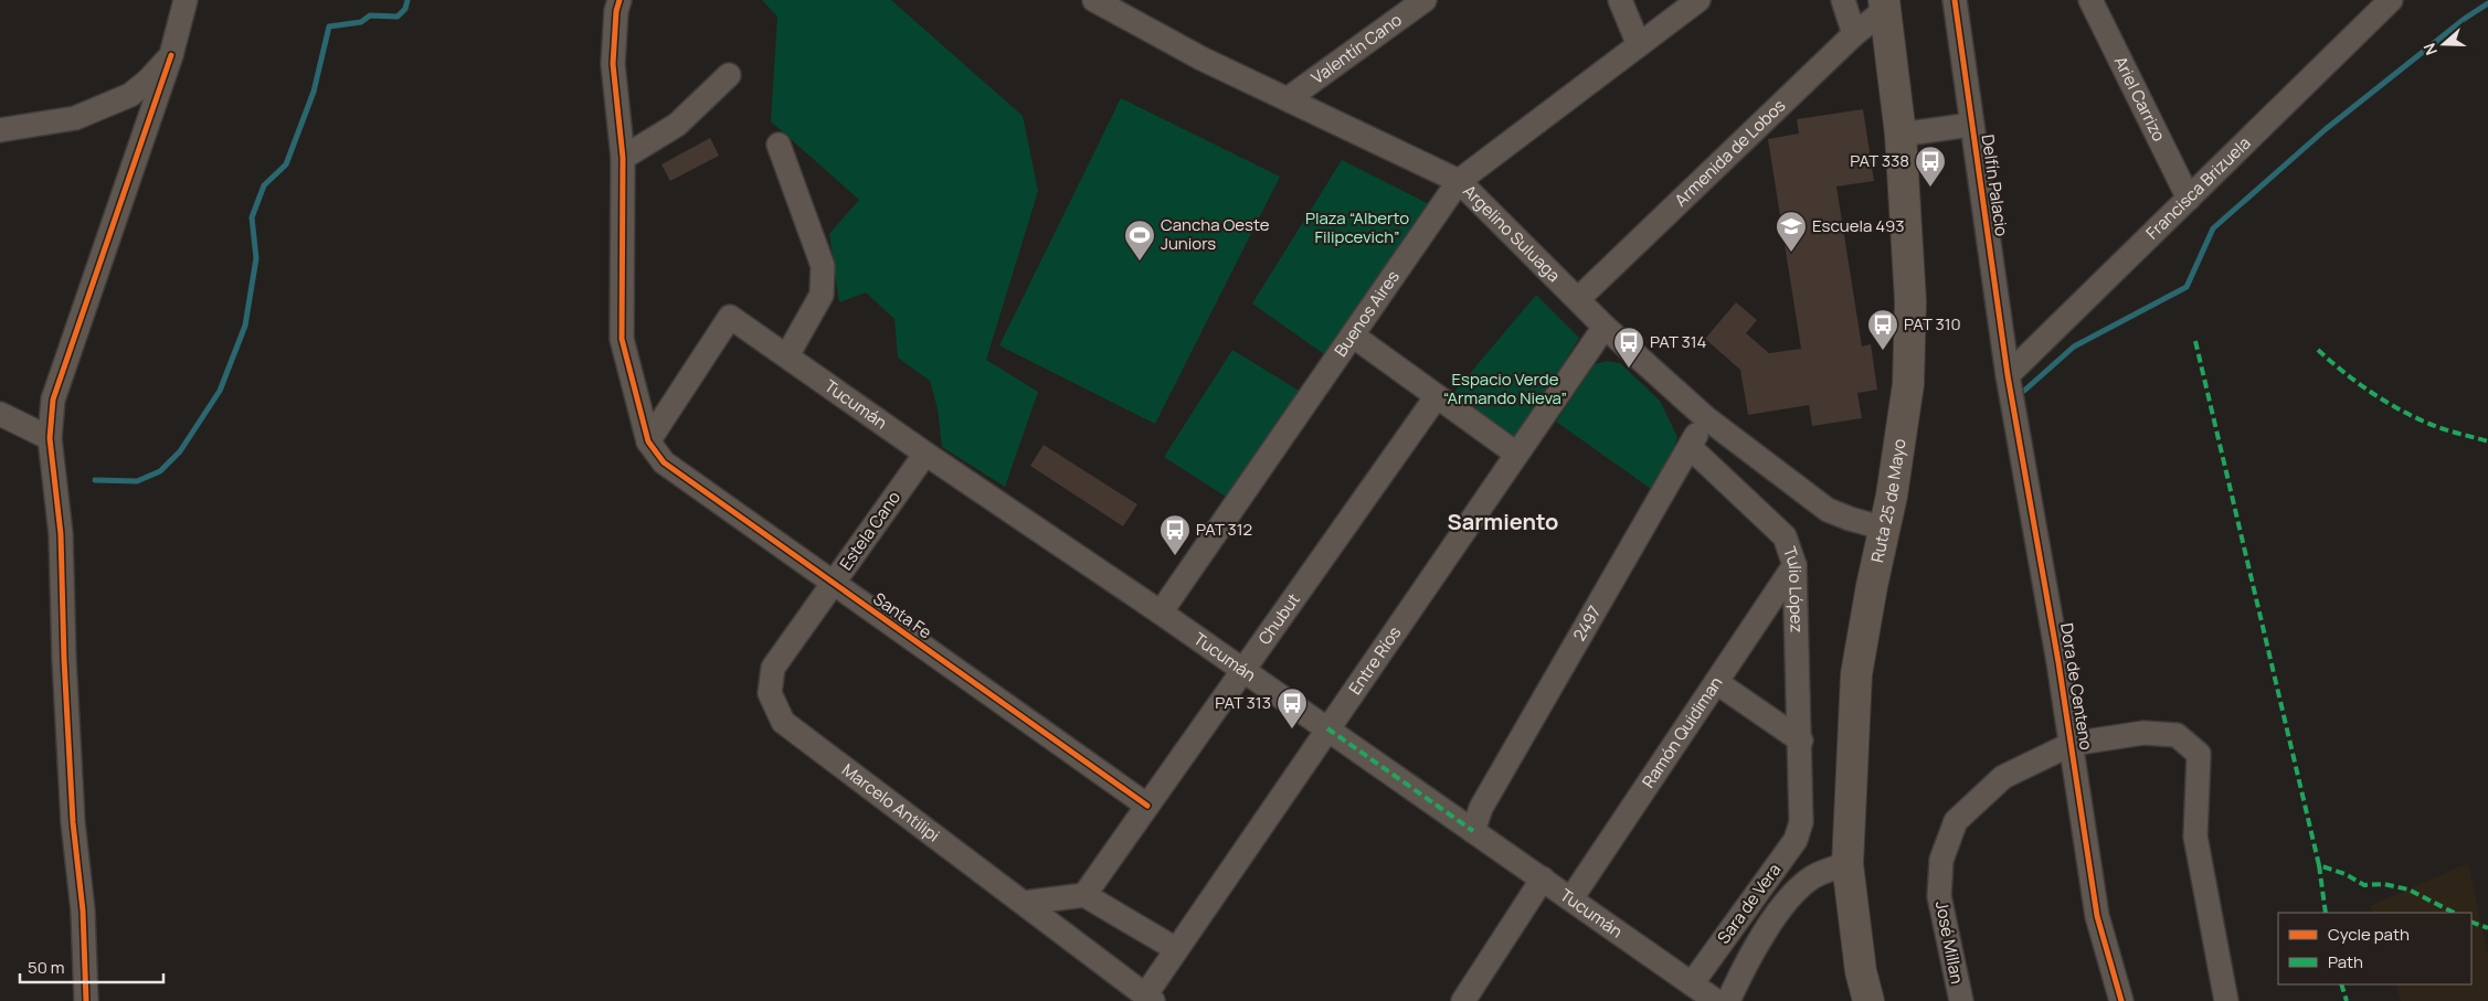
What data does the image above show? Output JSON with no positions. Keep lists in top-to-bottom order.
{
  "streets": {
    "main road": ["Ruta 25 de Mayo"],
    "street": [
      "Valentín Cano",
      "Ariel Carrizo",
      "Armenida de Lobos",
      "Delfín Palacio",
      "Francisca Brizuela",
      "Argelino Suluaga",
      "Buenos Aires",
      "Tucumán",
      "Estela Cano",
      "Tulio López",
      "Santa Fe",
      "Chubut",
      "2497",
      "Entre Ríos",
      "Dora de Centeno",
      "Ramón Quidiman",
      "Marcelo Antilipi",
      "Sara de Vera",
      "José Millan"
    ]
  },
  "crossings": [
    ["Valentín Cano", "Argelino Suluaga"],
    ["Ariel Carrizo", "Francisca Brizuela"],
    ["Armenida de Lobos", "Argelino Suluaga"],
    ["Armenida de Lobos", "Ruta 25 de Mayo"],
    ["Delfín Palacio", "Francisca Brizuela"],
    ["Delfín Palacio", "Dora de Centeno"],
    ["Francisca Brizuela", "Dora de Centeno"],
    ["Argelino Suluaga", "Buenos Aires"],
    ["Argelino Suluaga", "Ruta 25 de Mayo"],
    ["Argelino Suluaga", "2497"],
    ["Argelino Suluaga", "Entre Ríos"],
    ["Buenos Aires", "Tucumán"],
    ["Tucumán", "Estela Cano"],
    ["Tucumán", "Santa Fe"],
    ["Tucumán", "Chubut"],
    ["Tucumán", "2497"],
    ["Tucumán", "Entre Ríos"],
    ["Tucumán", "Ramón Quidiman"],
    ["Tucumán", "Sara de Vera"],
    ["Estela Cano", "Santa Fe"],
    ["Estela Cano", "Marcelo Antilipi"],
    ["Tulio López", "2497"],
    ["Tulio López", "Ramón Quidiman"],
    ["Tulio López", "Sara de Vera"],
    ["Santa Fe", "Chubut"],
    ["Entre Ríos", "Marcelo Antilipi"],
    ["Dora de Centeno", "José Millan"]
  ],
  "districts": ["Sarmiento"],
  "parks": ["Plaza “Alberto Filipcevich”", "Espacio Verde “Armando Nieva”"],
  "places": {
    "bus stop": [
      "PAT 338",
      "PAT 310",
      "PAT 314",
      "PAT 312",
      "PAT 313"
    ],
    "school or university": ["Escuela 493"],
    "sports": ["Cancha Oeste Juniors"]
  },
  "legend": ["Cycle path", "Path"],
  "scale_bar": "50 m",
  "north": "left"
}
